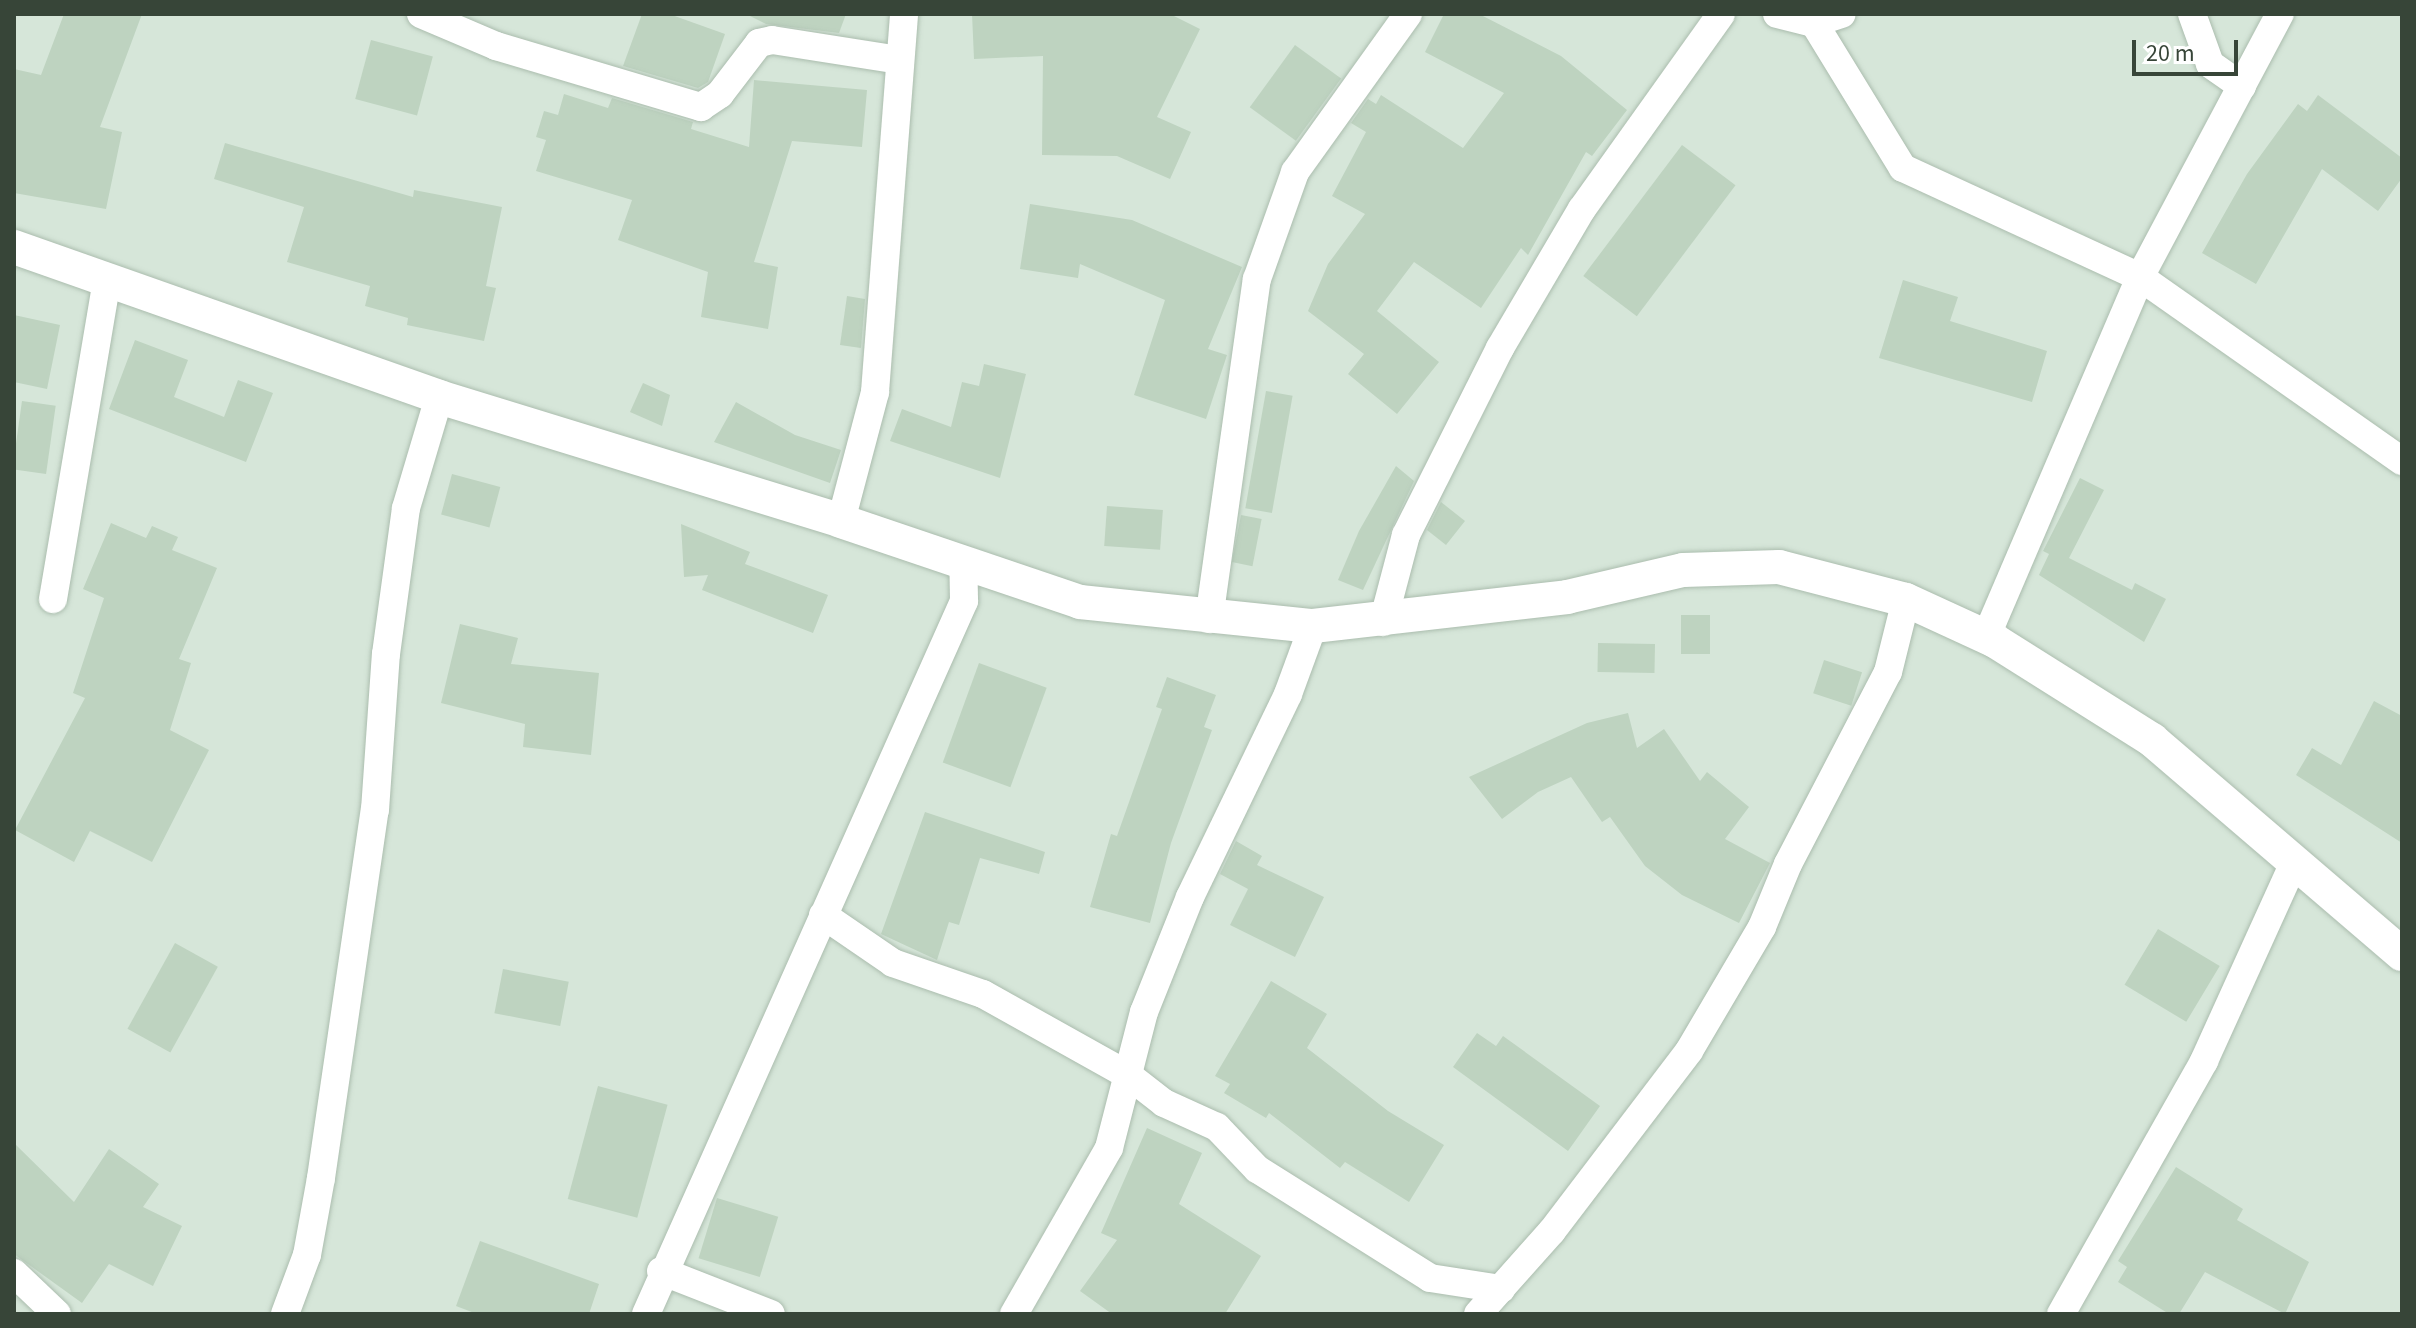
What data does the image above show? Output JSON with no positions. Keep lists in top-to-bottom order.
{
  "scale_bar": "20 m"
}
